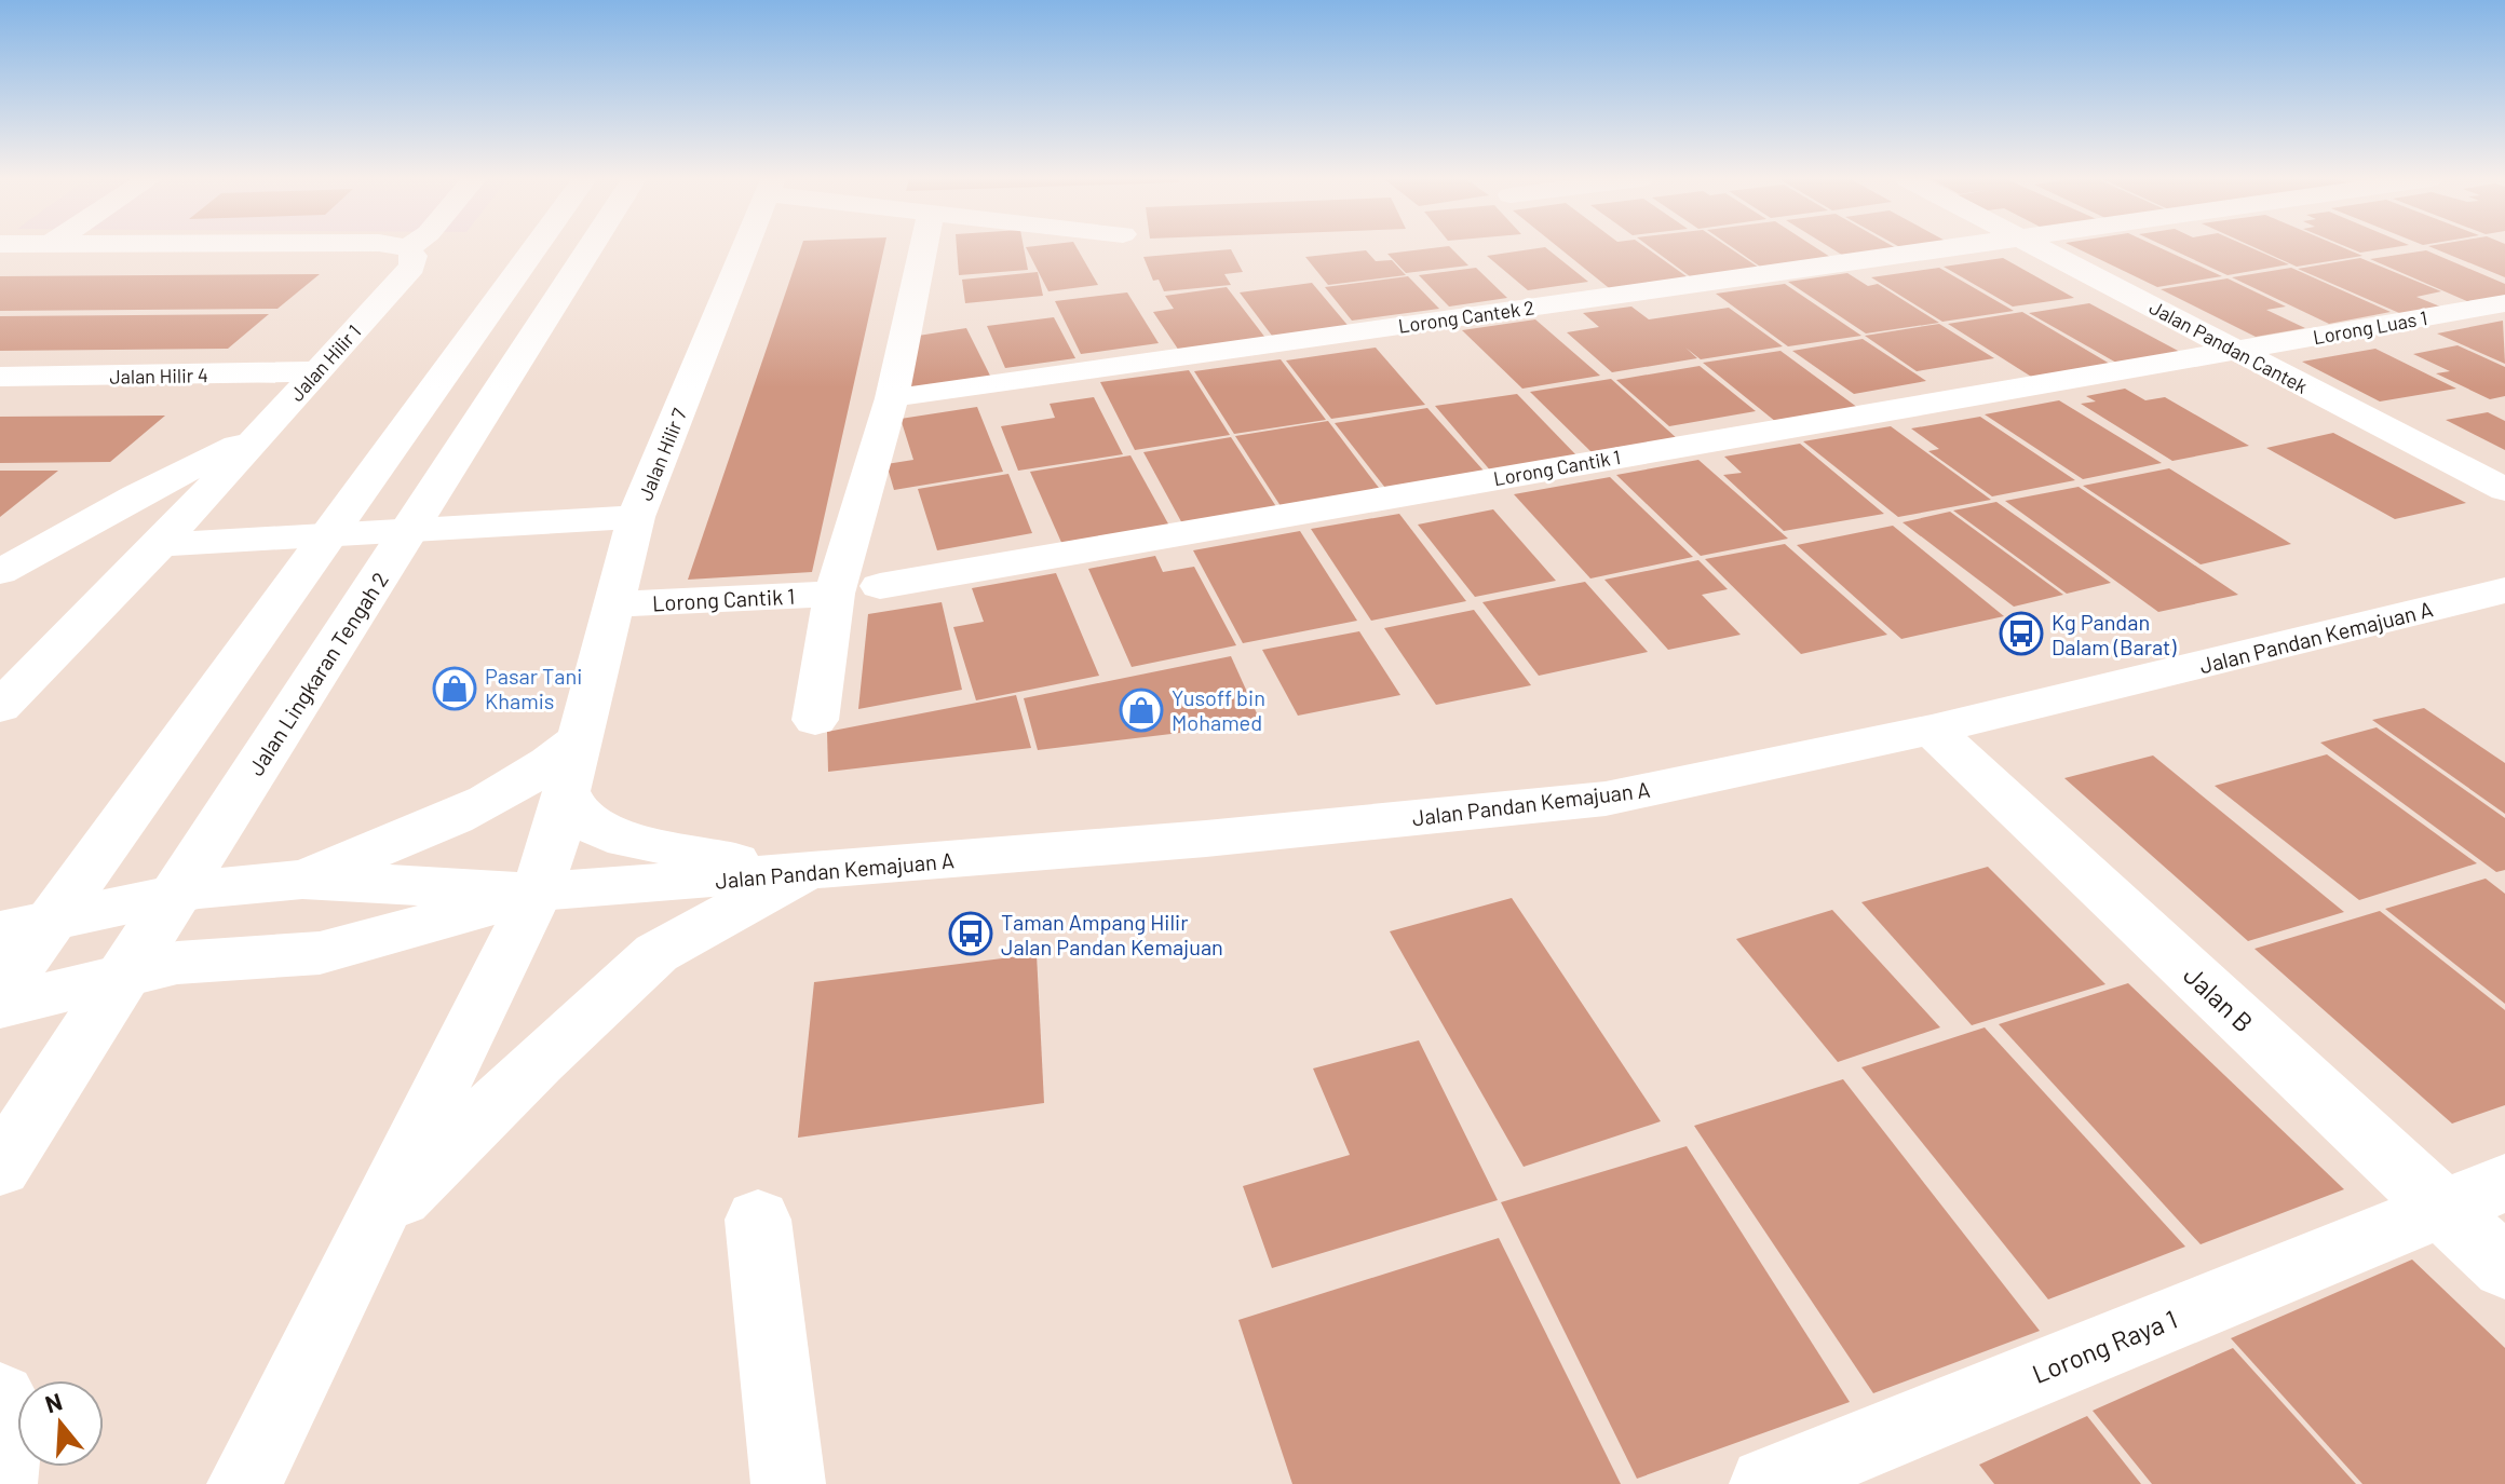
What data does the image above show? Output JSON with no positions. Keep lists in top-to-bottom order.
{
  "streets": {
    "main road": [
      "Lorong Cantek 2",
      "Lorong Luas 1",
      "Jalan Pandan Cantek",
      "Jalan Hilir 1",
      "Jalan Hilir 4",
      "Jalan Hilir 7",
      "Lorong Cantik 1",
      "Jalan Pandan Kemajuan A",
      "Jalan Lingkaran Tengah 2",
      "Jalan B",
      "Lorong Raya 1"
    ]
  },
  "crossings": [
    ["Lorong Luas 1", "Jalan Pandan Cantek"],
    ["Lorong Luas 1", "Lorong Cantik 1"],
    ["Jalan Pandan Cantek", "Lorong Cantik 1"],
    ["Jalan Hilir 1", "Jalan Hilir 4"],
    ["Jalan Hilir 7", "Lorong Cantik 1"],
    ["Jalan Hilir 7", "Jalan Pandan Kemajuan A"],
    ["Jalan Pandan Kemajuan A", "Jalan B"],
    ["Jalan B", "Lorong Raya 1"]
  ],
  "places": {
    "bus stop": ["Kg Pandan Dalam (Barat)", "Taman Ampang Hilir Jalan Pandan Kemajuan"],
    "shop": ["Pasar Tani Khamis", "Yusoff bin Mohamed"]
  },
  "north": "top"
}
